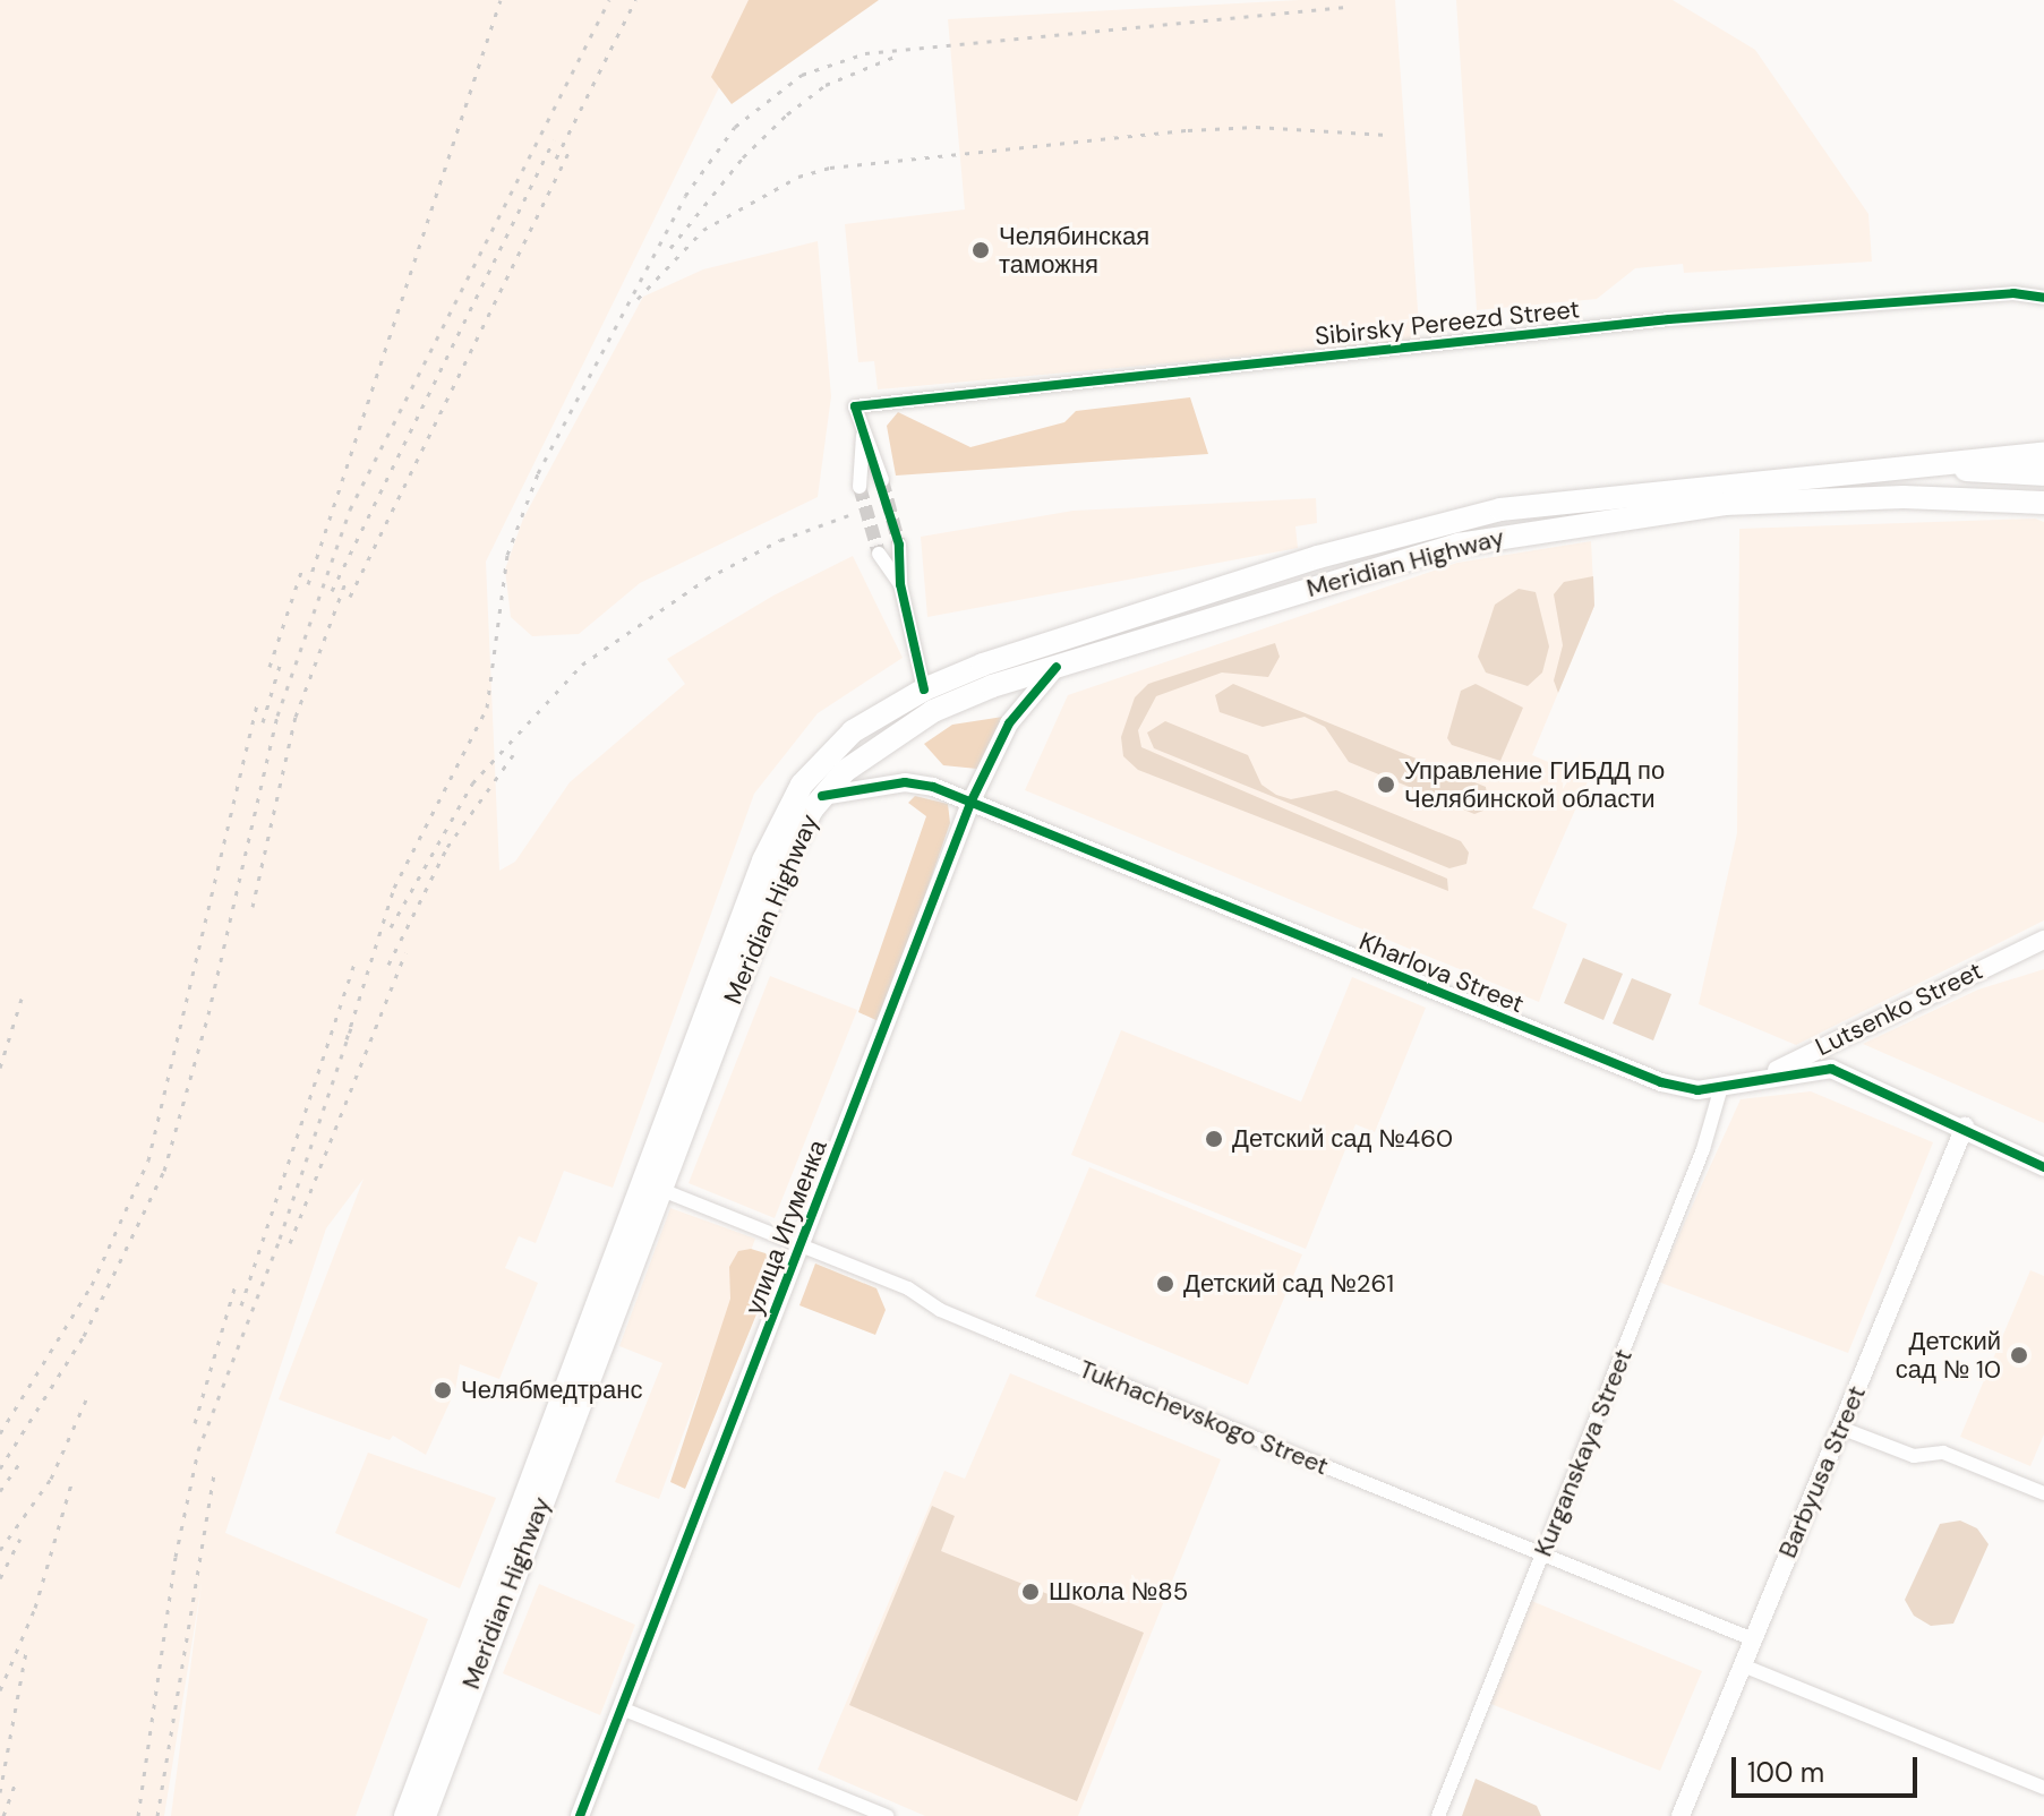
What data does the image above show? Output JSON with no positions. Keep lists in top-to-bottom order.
{
  "streets": {
    "main road": ["Meridian Highway"],
    "street": [
      "Sibirsky Pereezd Street",
      "Kharlova Street",
      "Lutsenko Street",
      "улица Игуменка",
      "Tukhachevskogo Street",
      "Kurganskaya Street",
      "Barbyusa Street"
    ]
  },
  "crossings": [
    ["Meridian Highway", "Kharlova Street"],
    ["Meridian Highway", "улица Игуменка"],
    ["Meridian Highway", "Tukhachevskogo Street"],
    ["Kharlova Street", "Lutsenko Street"],
    ["Kharlova Street", "улица Игуменка"],
    ["Kharlova Street", "Kurganskaya Street"],
    ["улица Игуменка", "Tukhachevskogo Street"],
    ["Tukhachevskogo Street", "Kurganskaya Street"],
    ["Tukhachevskogo Street", "Barbyusa Street"]
  ],
  "places": [
    "Челябинская таможня",
    "Управление ГИБДД по Челябинской области",
    "Детский сад №460",
    "Детский сад №261",
    "Детский сад № 10",
    "Челябмедтранс",
    "Школа №85"
  ],
  "scale_bar": "100 m"
}
